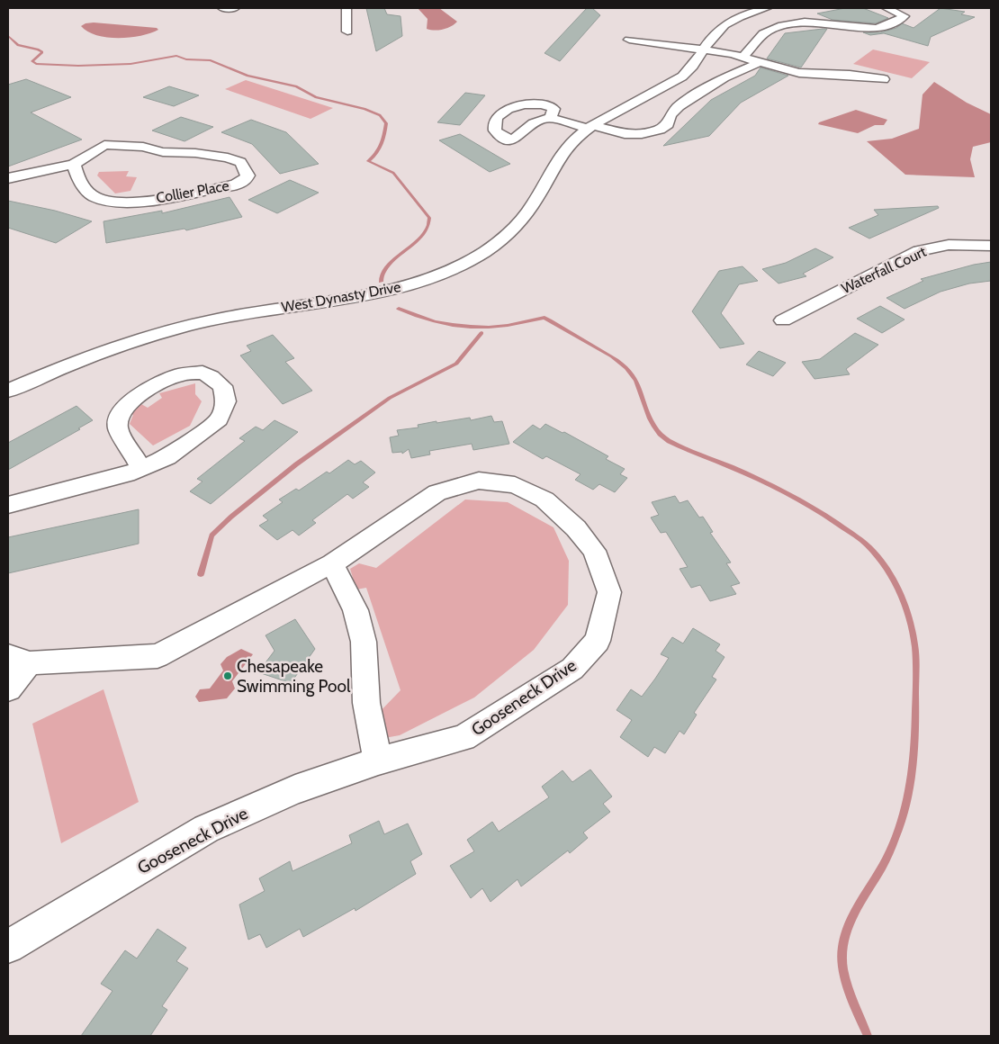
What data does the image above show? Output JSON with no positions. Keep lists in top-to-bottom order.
{
  "streets": {
    "street": [
      "Collier Place",
      "Waterfall Court",
      "West Dynasty Drive",
      "Gooseneck Drive"
    ]
  },
  "places": ["Chesapeake Swimming Pool"]
}
